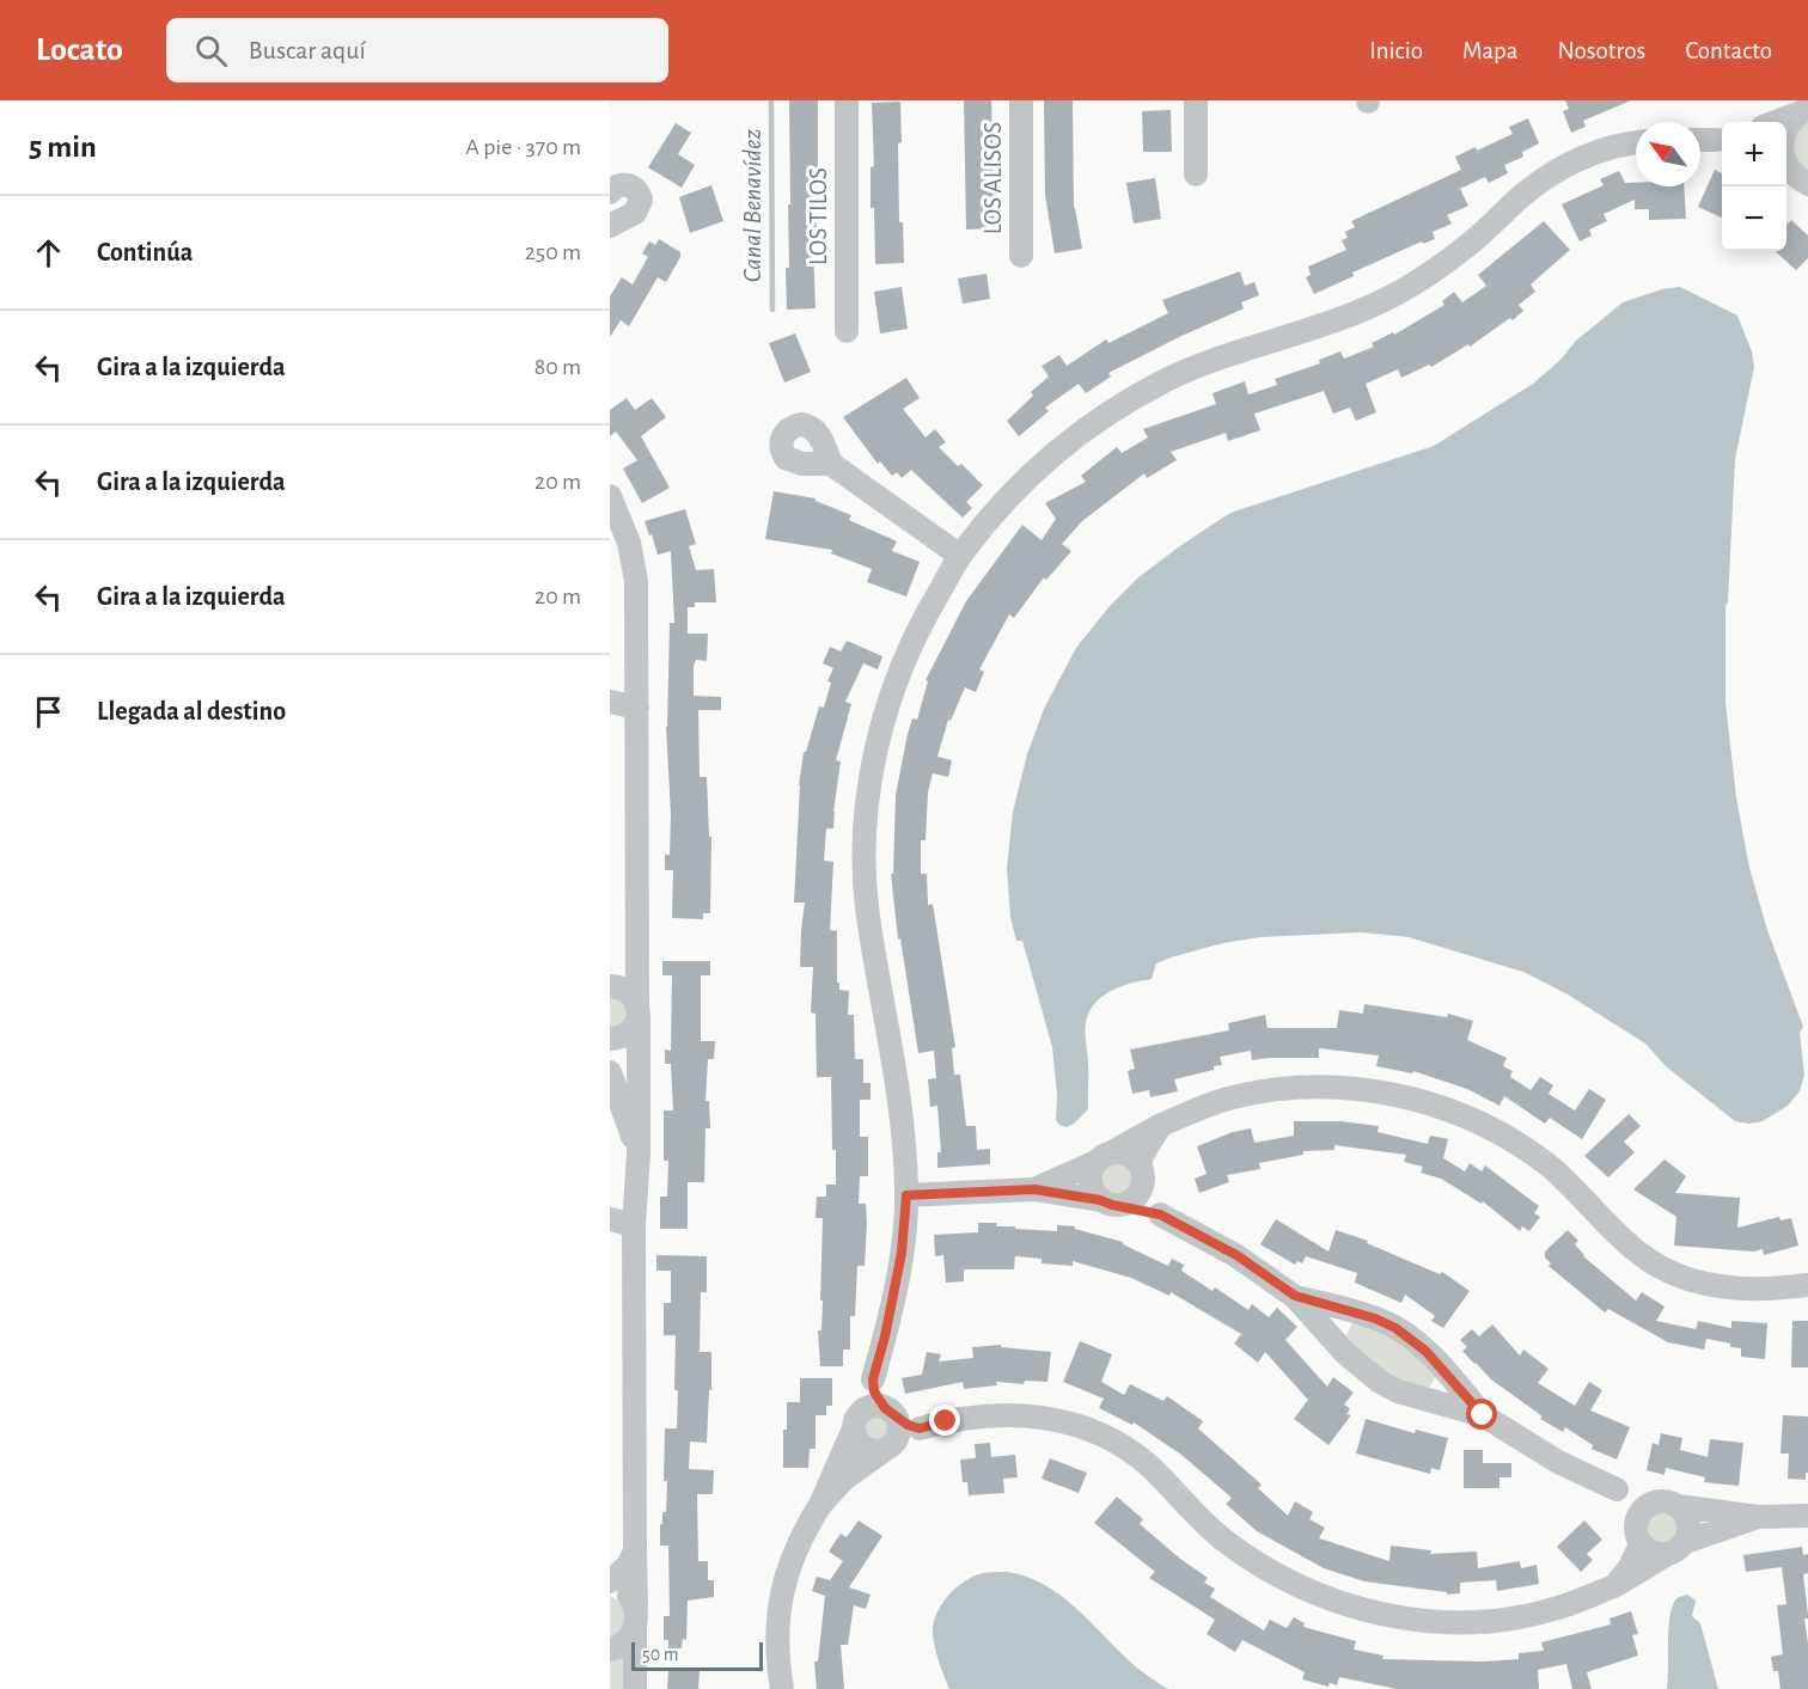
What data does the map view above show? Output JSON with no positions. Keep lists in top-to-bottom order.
{
  "streets": {
    "street": ["LOS ALISOS", "LOS TILOS"]
  },
  "water": ["Canal Benavídez"],
  "scale_bar": "50 m",
  "north": "top left",
  "page": {
    "header": "Locato",
    "search": "Buscar aquí",
    "nav": [
      "Inicio",
      "Mapa",
      "Nosotros",
      "Contacto"
    ],
    "heading": ["5 min", "A pie · 370 m"],
    "map_buttons": ["+", "−"],
    "list": [
      ["Continúa", "250 m"],
      ["Gira a la izquierda", "80 m"],
      ["Gira a la izquierda", "20 m"],
      ["Gira a la izquierda", "20 m"],
      "Llegada al destino"
    ],
    "scale": "50 m"
  }
}
